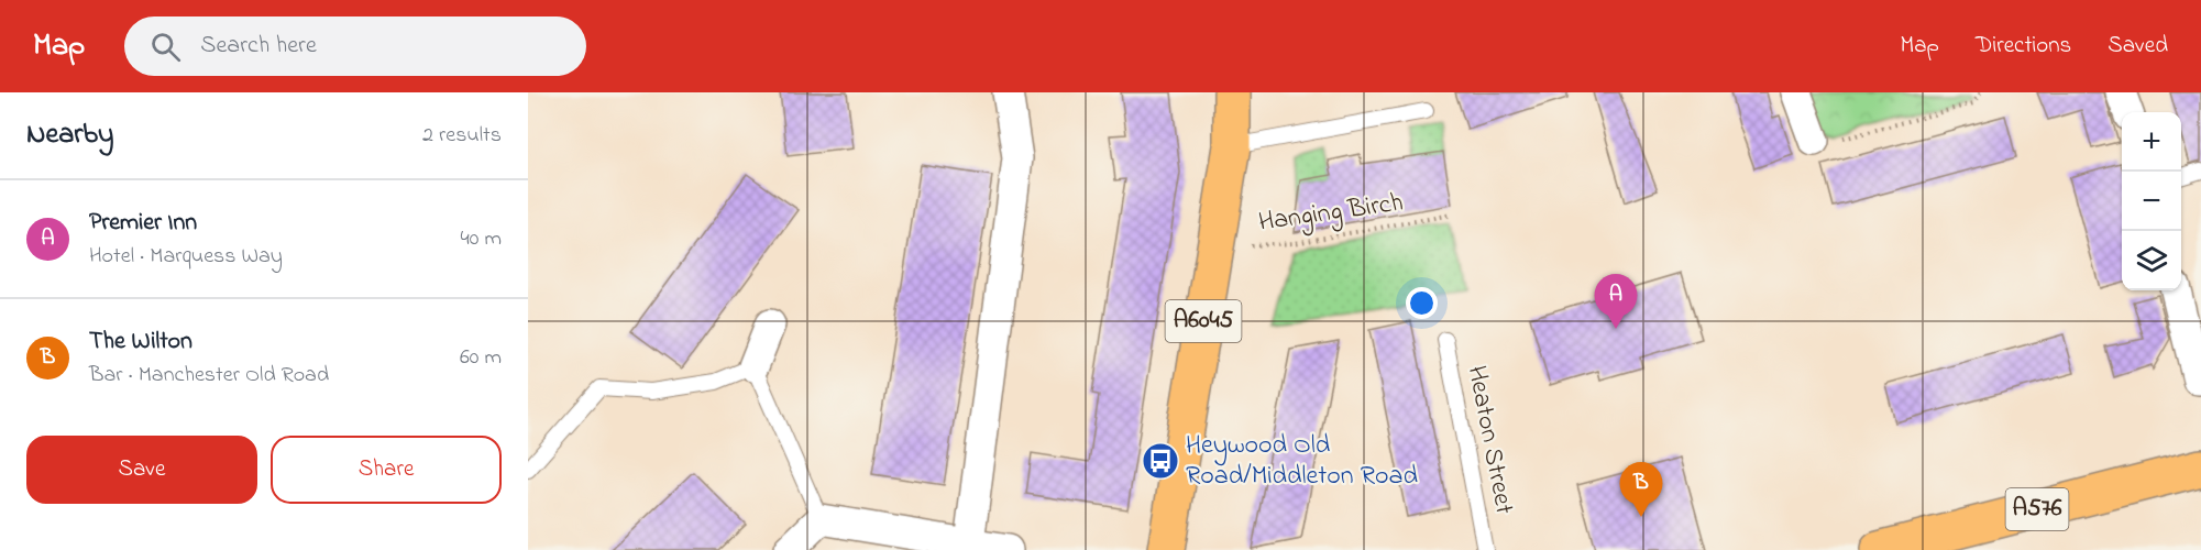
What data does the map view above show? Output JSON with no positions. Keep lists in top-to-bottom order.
{
  "streets": {
    "main road": ["A6045", "A576"],
    "lane": ["Heaton Street"],
    "path": ["Hanging Birch"]
  },
  "crossings": [
    ["Hanging Birch", "A6045"]
  ],
  "places": {
    "bus stop": ["Heywood Old Road/Middleton Road"]
  },
  "page": {
    "header": "Map",
    "search": "Search here",
    "nav": ["Map", "Directions", "Saved"],
    "heading": ["Nearby", "2 results"],
    "map_buttons": ["+", "−"],
    "list": [
      {
        "mark": "A",
        "name": "Premier Inn",
        "note": "Hotel · Marquess Way",
        "value": "40 m"
      },
      {
        "mark": "B",
        "name": "The Wilton",
        "note": "Bar · Manchester Old Road",
        "value": "60 m"
      }
    ],
    "pins": ["A", "B"],
    "buttons": ["Save", "Share"]
  }
}
